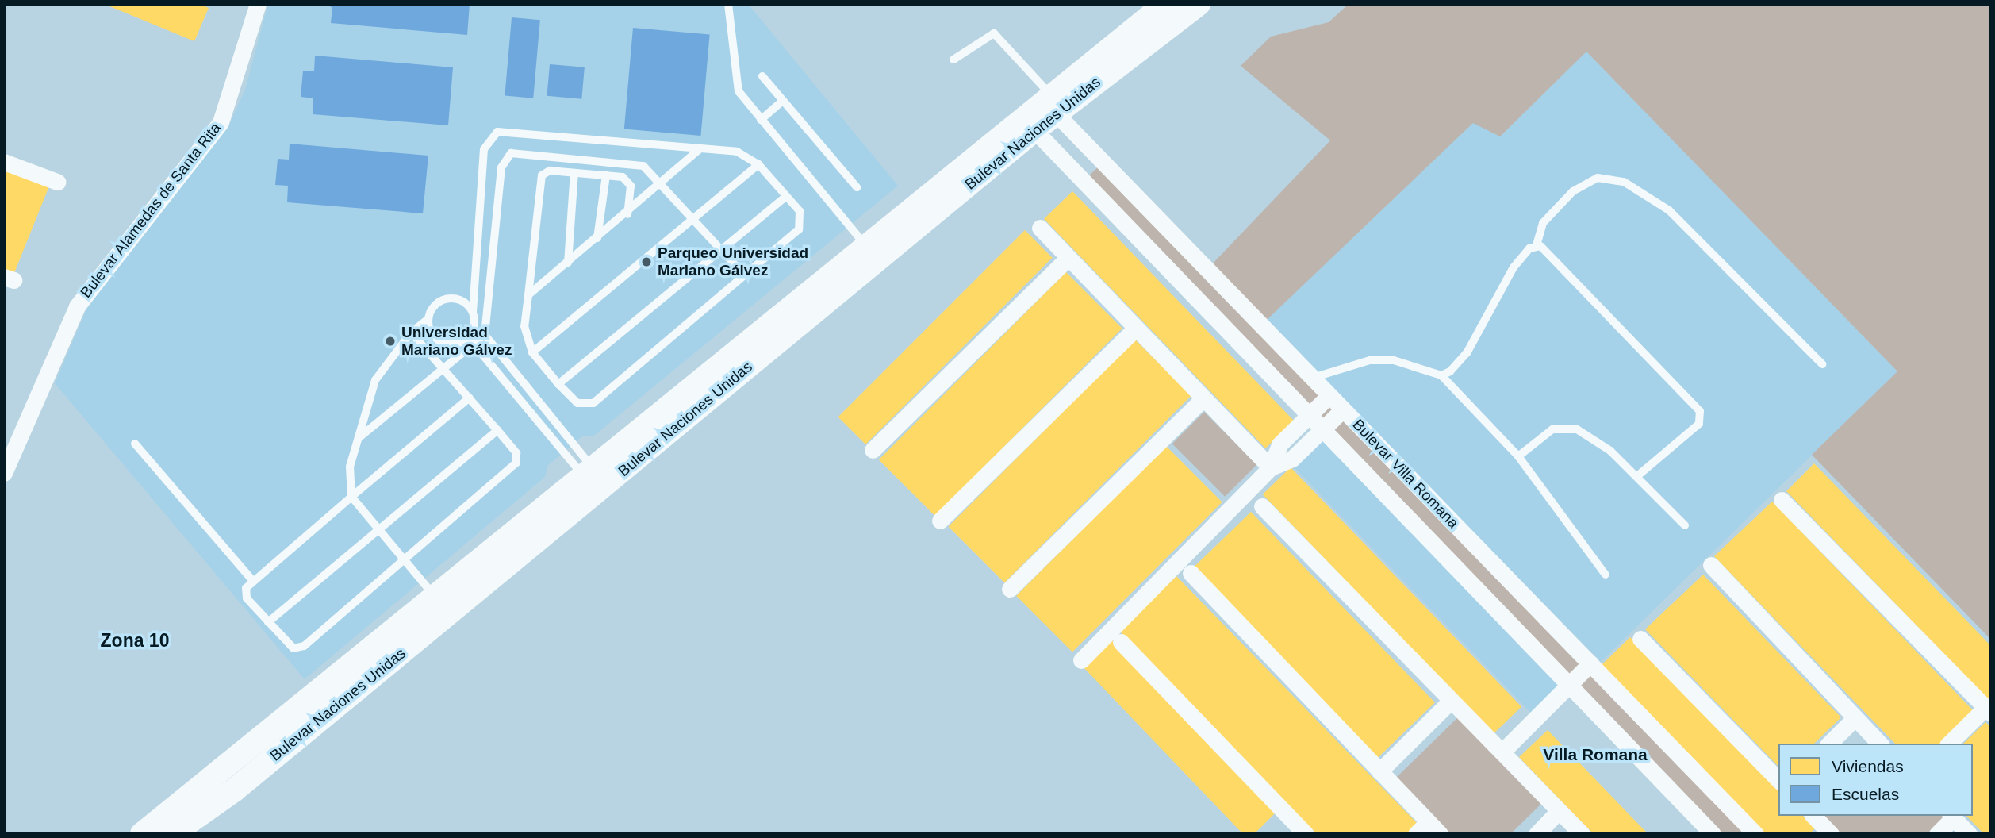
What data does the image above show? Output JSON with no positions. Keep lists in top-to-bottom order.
{
  "streets": {
    "main road": ["Bulevar Naciones Unidas"],
    "street": ["Bulevar Alamedas de Santa Rita", "Bulevar Villa Romana"]
  },
  "crossings": [
    ["Bulevar Naciones Unidas", "Bulevar Villa Romana"]
  ],
  "districts": ["Zona 10", "Villa Romana"],
  "places": ["Parqueo Universidad Mariano Gálvez", "Universidad Mariano Gálvez"],
  "legend": ["Viviendas", "Escuelas"]
}
